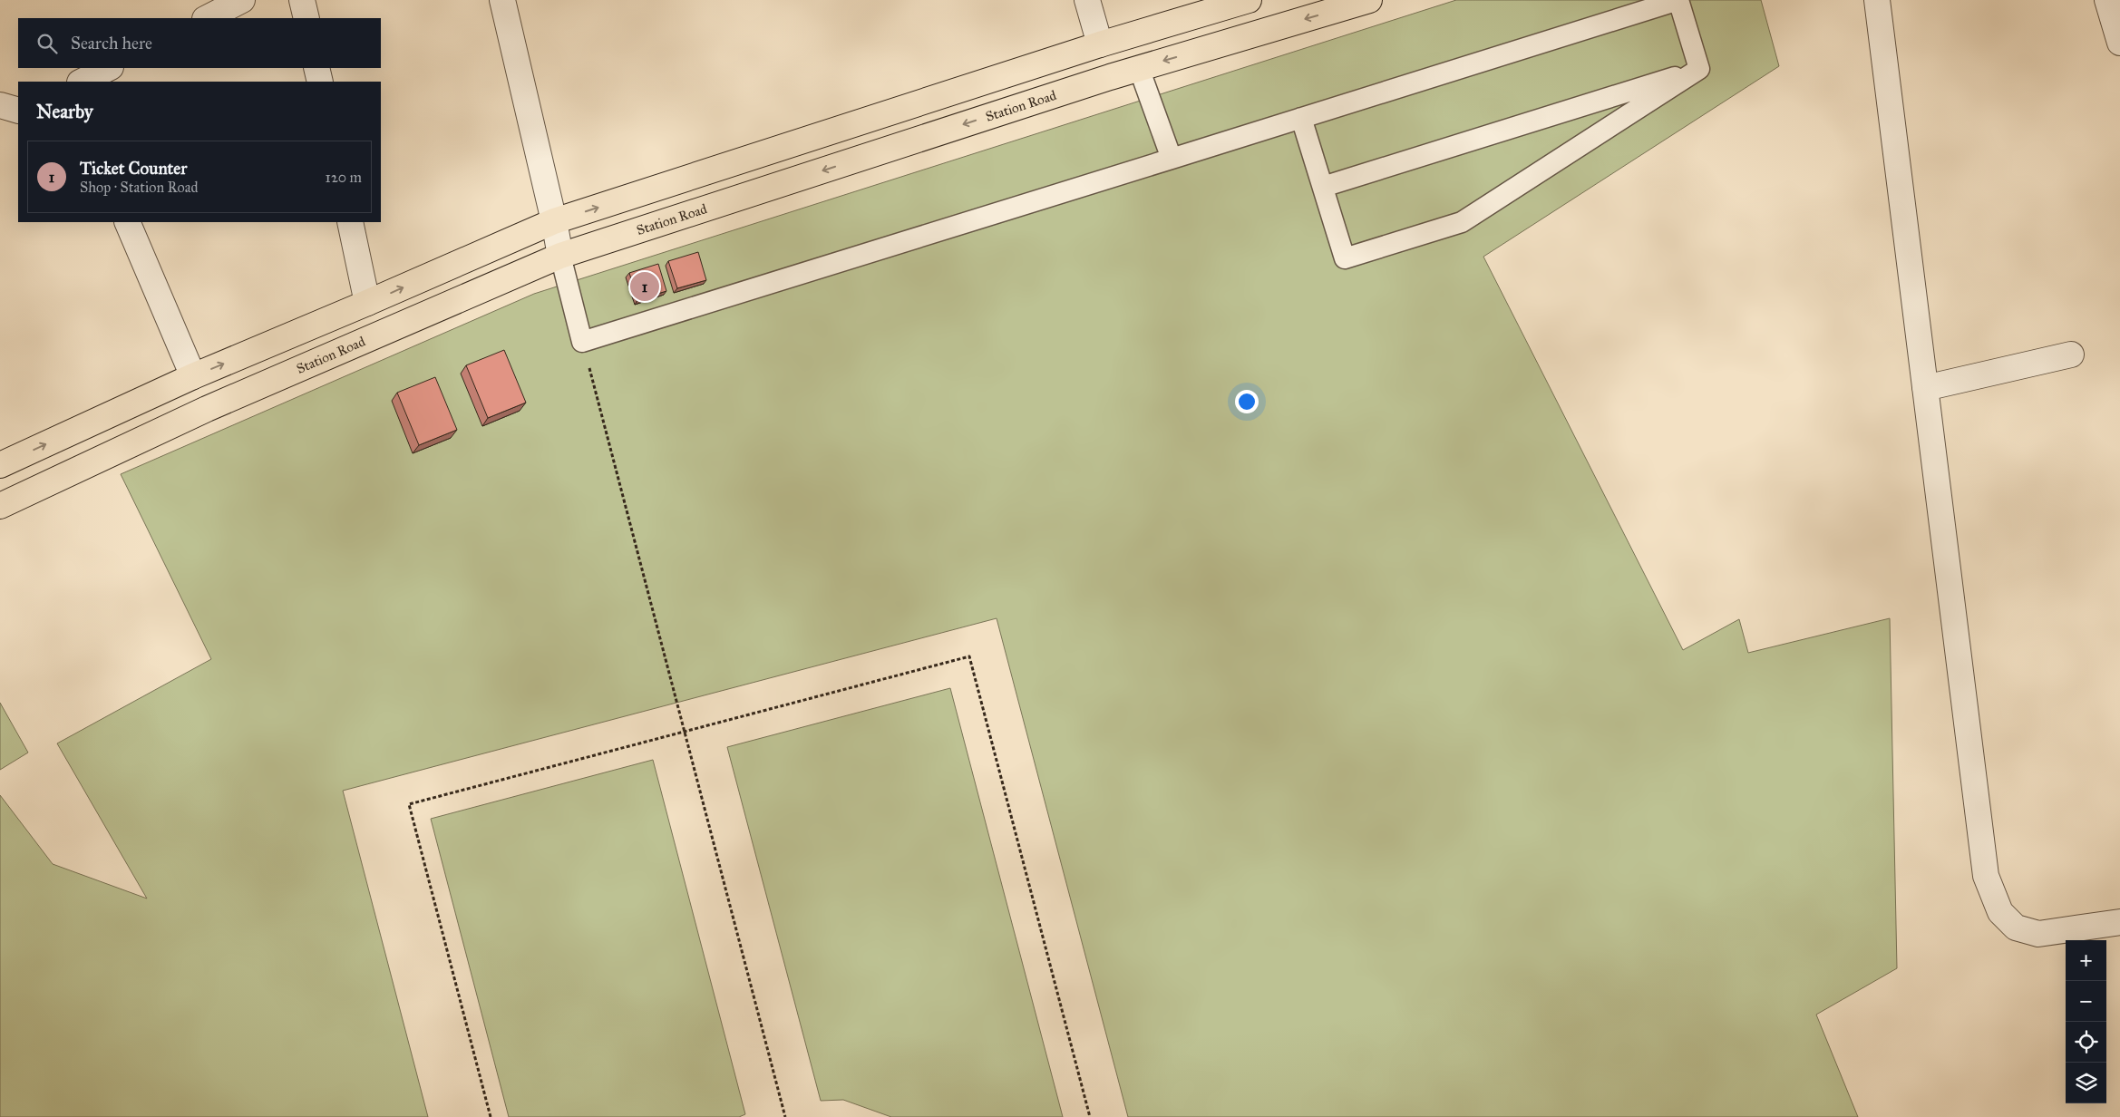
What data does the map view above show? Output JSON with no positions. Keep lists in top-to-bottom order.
{
  "streets": {
    "main road": ["Station Road"]
  },
  "page": {
    "search": "Search here",
    "heading": "Nearby",
    "list": [
      {
        "mark": "1",
        "name": "Ticket Counter",
        "note": "Shop · Station Road",
        "value": "120 m"
      }
    ],
    "pins": "1",
    "map_buttons": ["+", "−"]
  }
}
